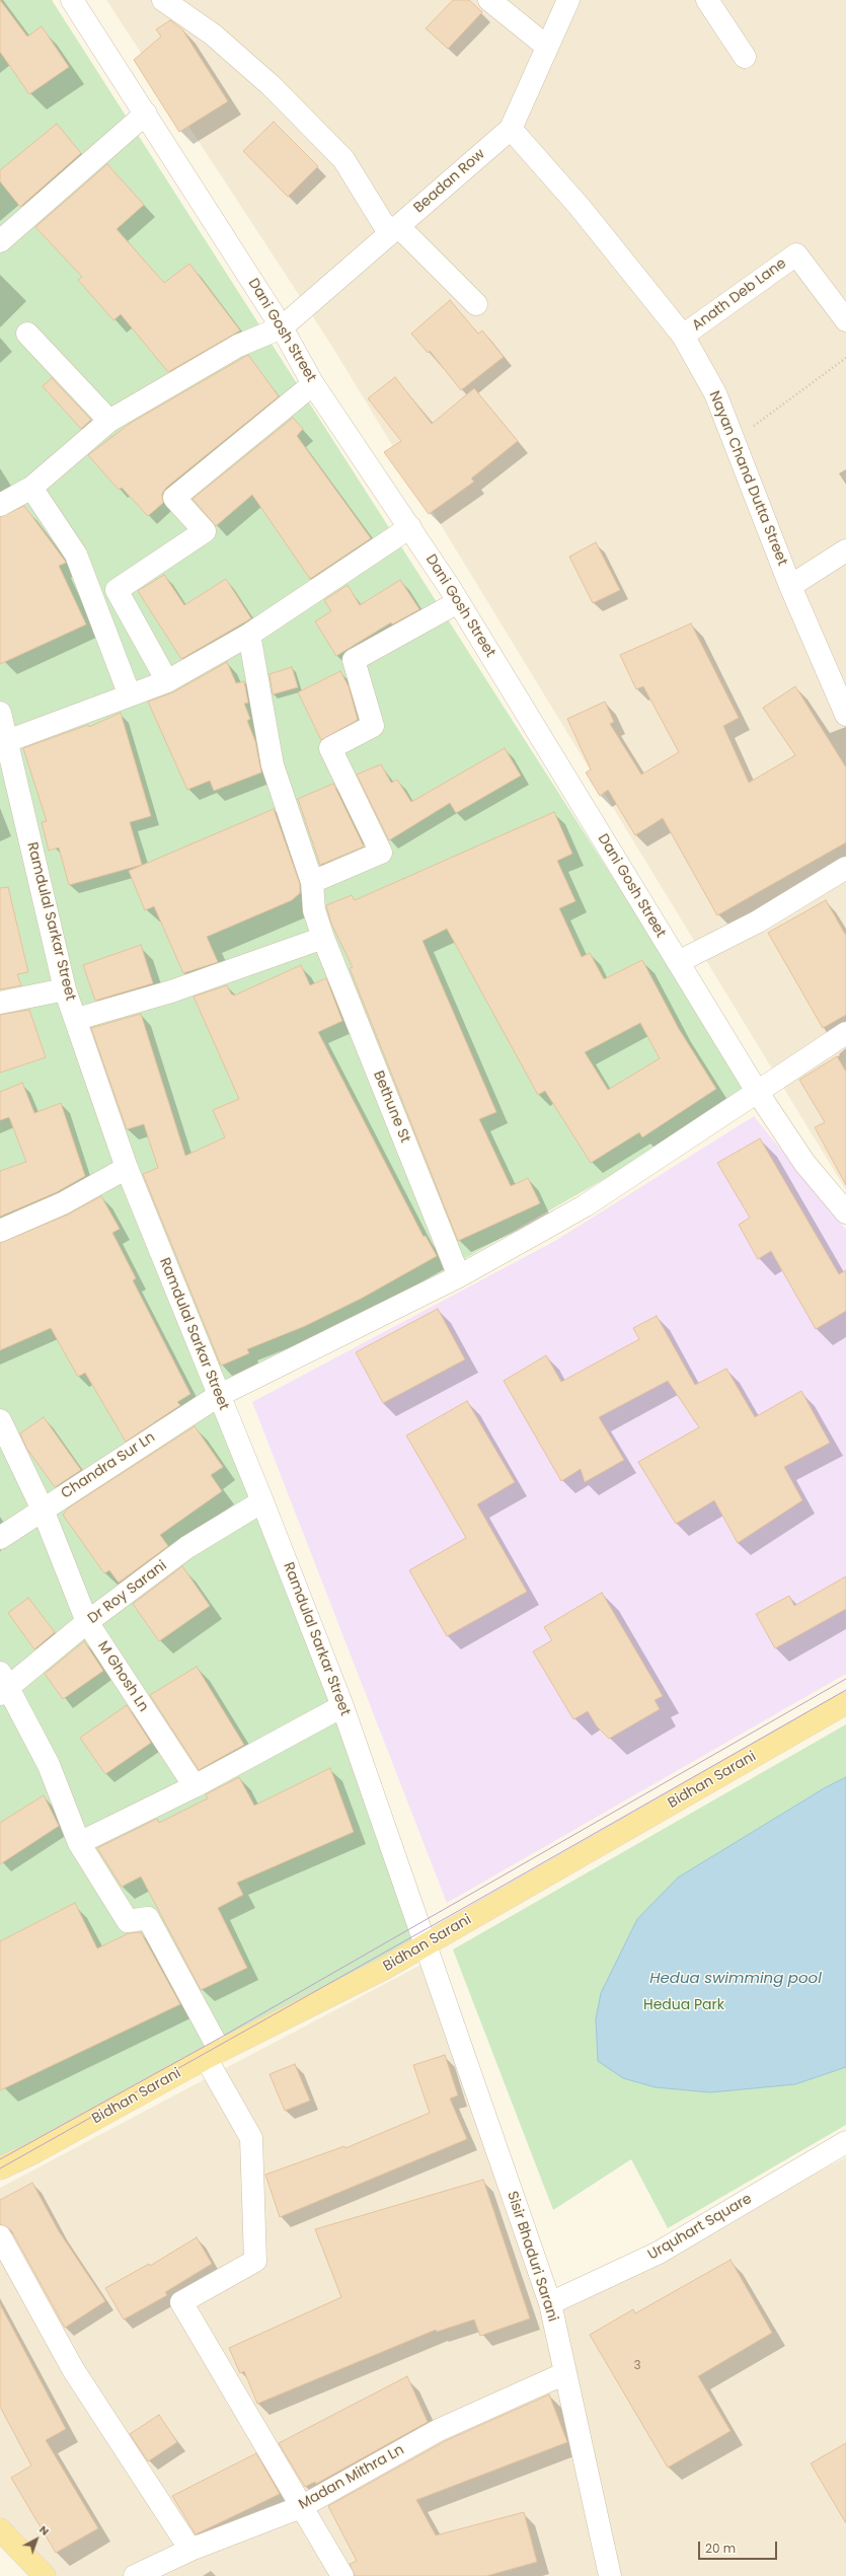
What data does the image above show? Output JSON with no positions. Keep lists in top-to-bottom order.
{
  "streets": {
    "main road": ["Bidhan Sarani"],
    "street": [
      "Beadan Row",
      "Anath Deb Lane",
      "Dani Gosh Street",
      "Nayan Chand Dutta Street",
      "Ramdulal Sarkar Street",
      "Bethune St",
      "Chandra Sur Ln",
      "Dr Roy Sarani",
      "M Ghosh Ln",
      "Urquhart Square",
      "Sisir Bhaduri Sarani",
      "Madan Mithra Ln"
    ]
  },
  "crossings": [
    ["Beadan Row", "Dani Gosh Street"],
    ["Beadan Row", "Nayan Chand Dutta Street"],
    ["Anath Deb Lane", "Nayan Chand Dutta Street"],
    ["Dani Gosh Street", "Chandra Sur Ln"],
    ["Ramdulal Sarkar Street", "Chandra Sur Ln"],
    ["Ramdulal Sarkar Street", "Dr Roy Sarani"],
    ["Ramdulal Sarkar Street", "Bidhan Sarani"],
    ["Ramdulal Sarkar Street", "Sisir Bhaduri Sarani"],
    ["Bethune St", "Chandra Sur Ln"],
    ["Chandra Sur Ln", "M Ghosh Ln"],
    ["Dr Roy Sarani", "M Ghosh Ln"],
    ["Bidhan Sarani", "Sisir Bhaduri Sarani"],
    ["Urquhart Square", "Sisir Bhaduri Sarani"],
    ["Sisir Bhaduri Sarani", "Madan Mithra Ln"]
  ],
  "water": ["Hedua swimming pool"],
  "parks": ["Hedua Park"],
  "house_numbers": ["3"],
  "scale_bar": "20 m",
  "north": "top right"
}
